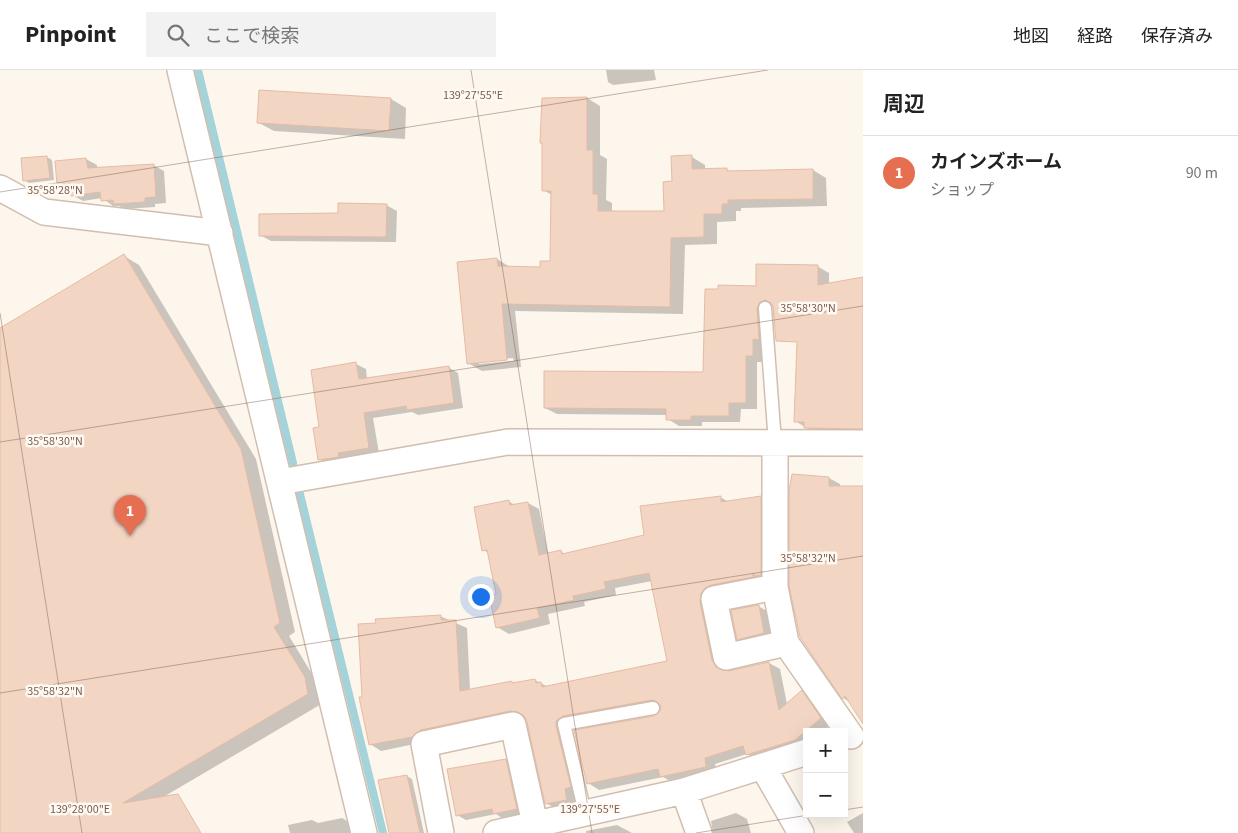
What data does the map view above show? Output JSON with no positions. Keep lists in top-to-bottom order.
{
  "page": {
    "header": "Pinpoint",
    "search": "ここで検索",
    "nav": ["地図", "経路", "保存済み"],
    "heading": "周辺",
    "list": [
      {
        "mark": "1",
        "name": "カインズホーム",
        "note": "ショップ",
        "value": "90 m"
      }
    ],
    "pins": "1",
    "map_buttons": ["+", "−"]
  },
  "coordinates": [
    "139°27'55\"E",
    "35°58'28\"N",
    "35°58'30\"N",
    "35°58'32\"N",
    "139°28'00\"E"
  ]
}
